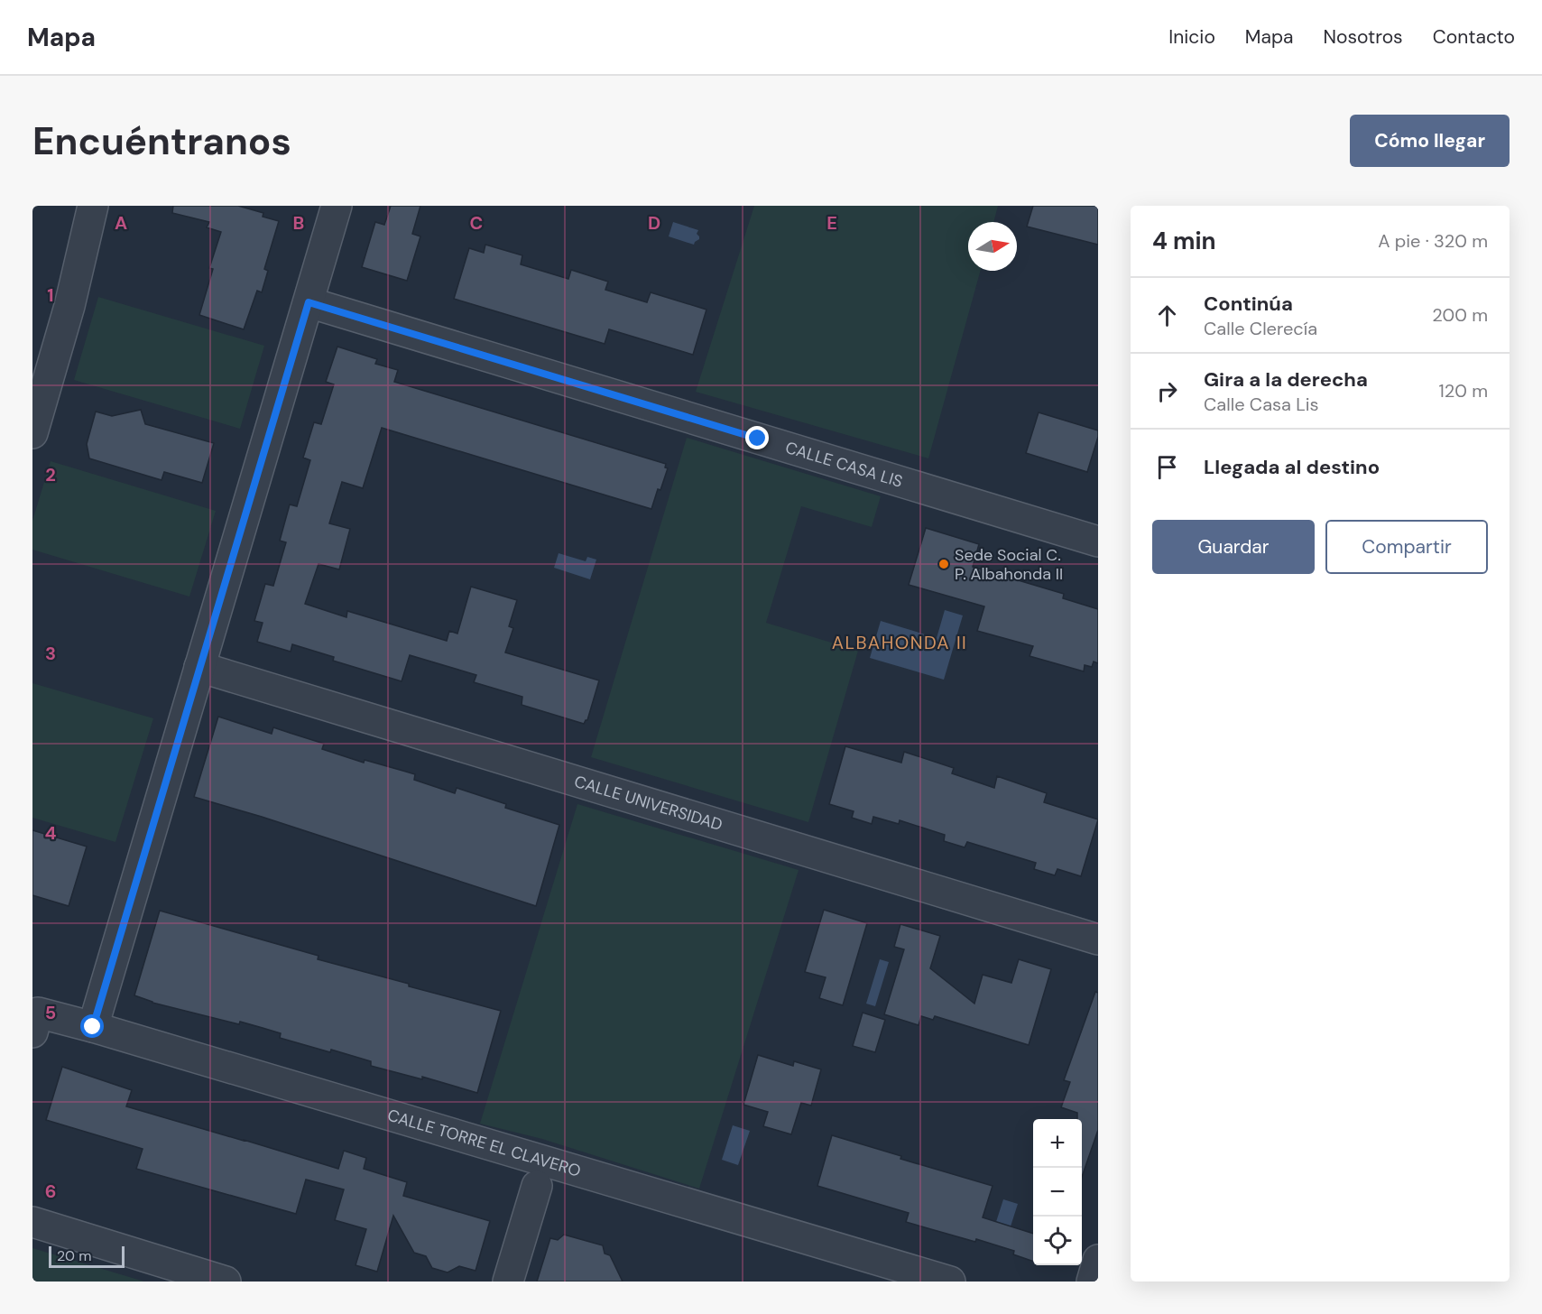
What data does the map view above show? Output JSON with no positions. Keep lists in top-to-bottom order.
{
  "streets": {
    "street": ["CALLE CASA LIS", "CALLE UNIVERSIDAD", "CALLE TORRE EL CLAVERO"]
  },
  "districts": ["ALBAHONDA II"],
  "places": ["Sede Social C. P. Albahonda II"],
  "scale_bar": "20 m",
  "north": "right",
  "page": {
    "header": "Mapa",
    "nav": [
      "Inicio",
      "Mapa",
      "Nosotros",
      "Contacto"
    ],
    "buttons": [
      "Cómo llegar",
      ["Guardar", "Compartir"]
    ],
    "title": "Encuéntranos",
    "heading": ["4 min", "A pie · 320 m"],
    "list": [
      ["Continúa", "Calle Clerecía", "200 m"],
      ["Gira a la derecha", "Calle Casa Lis", "120 m"],
      "Llegada al destino"
    ],
    "map_buttons": ["+", "−"],
    "scale": "20 m"
  },
  "grid": {
    "columns": [
      "A",
      "B",
      "C",
      "D",
      "E"
    ],
    "rows": [
      "1",
      "2",
      "3",
      "4",
      "5",
      "6"
    ]
  }
}
